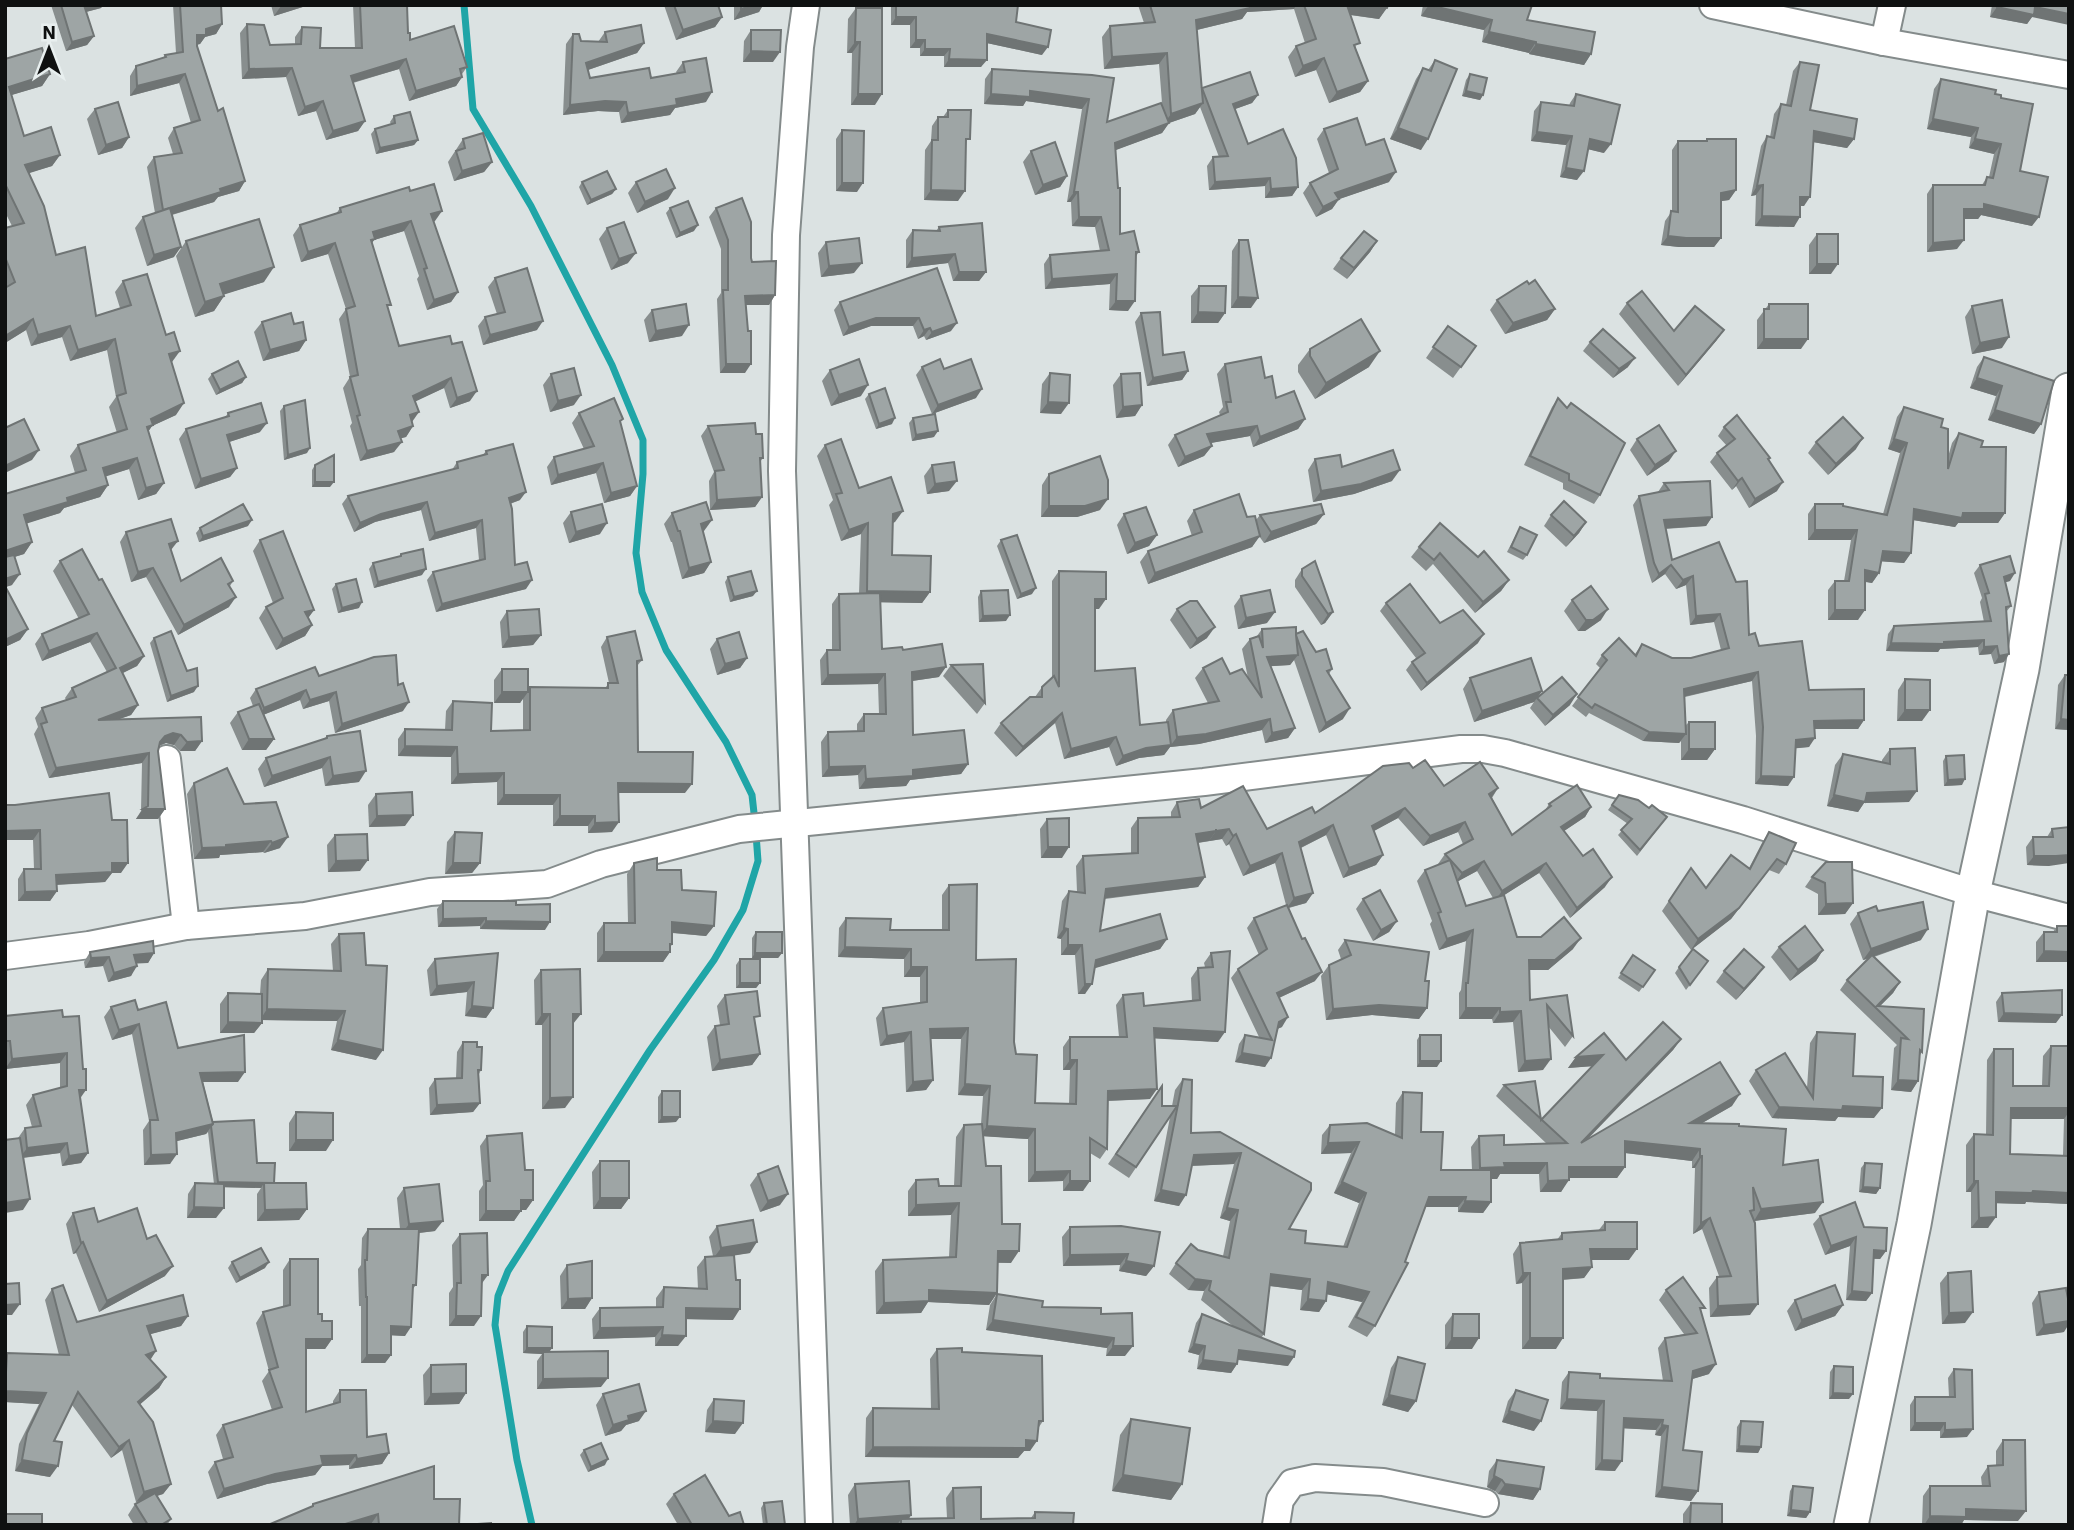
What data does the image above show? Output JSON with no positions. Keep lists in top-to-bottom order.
{
  "north": "top"
}
